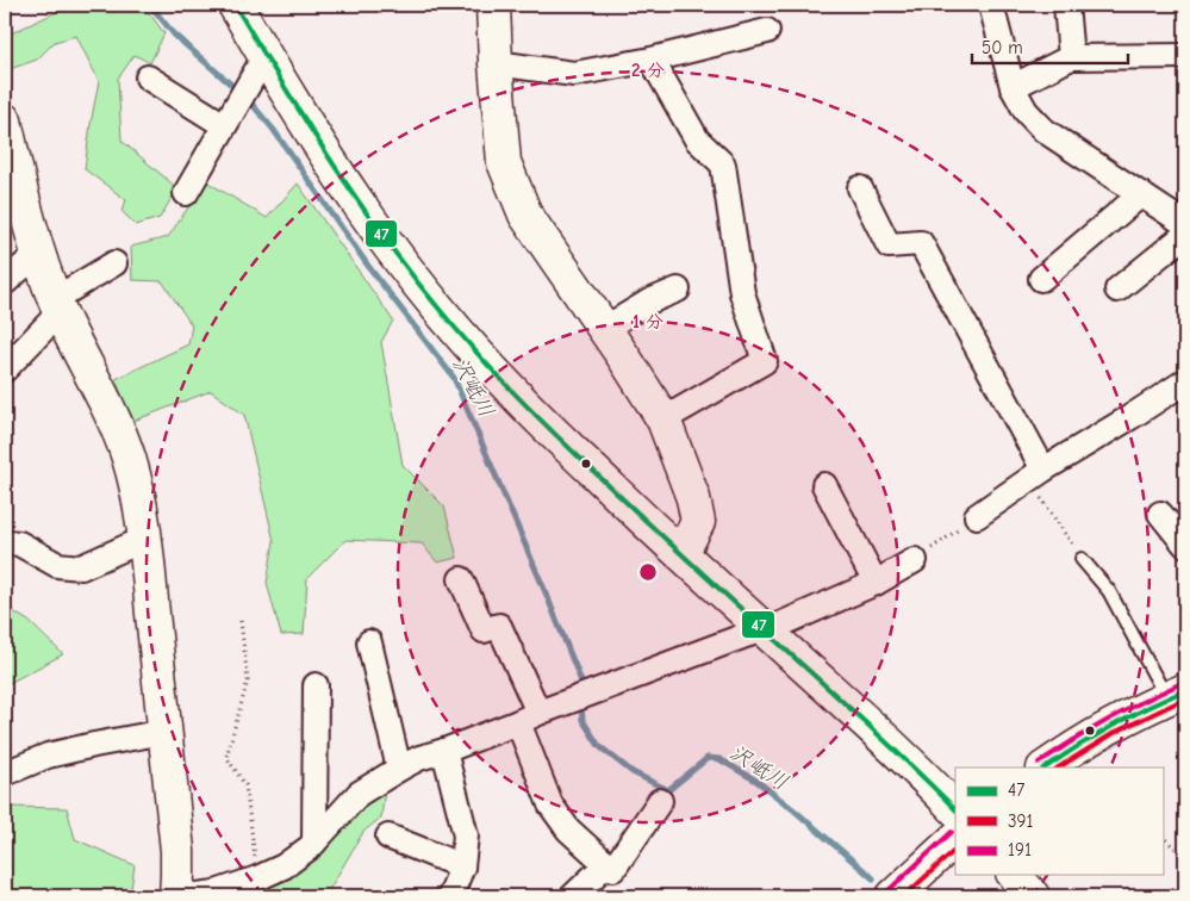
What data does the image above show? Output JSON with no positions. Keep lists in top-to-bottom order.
{
  "water": ["沢岻川"],
  "lines": ["transit line 47", "transit line 191", "transit line 391"],
  "legend": ["47", "391", "191"],
  "scale_bar": "50 m",
  "rings": ["2 分", "1 分"]
}
